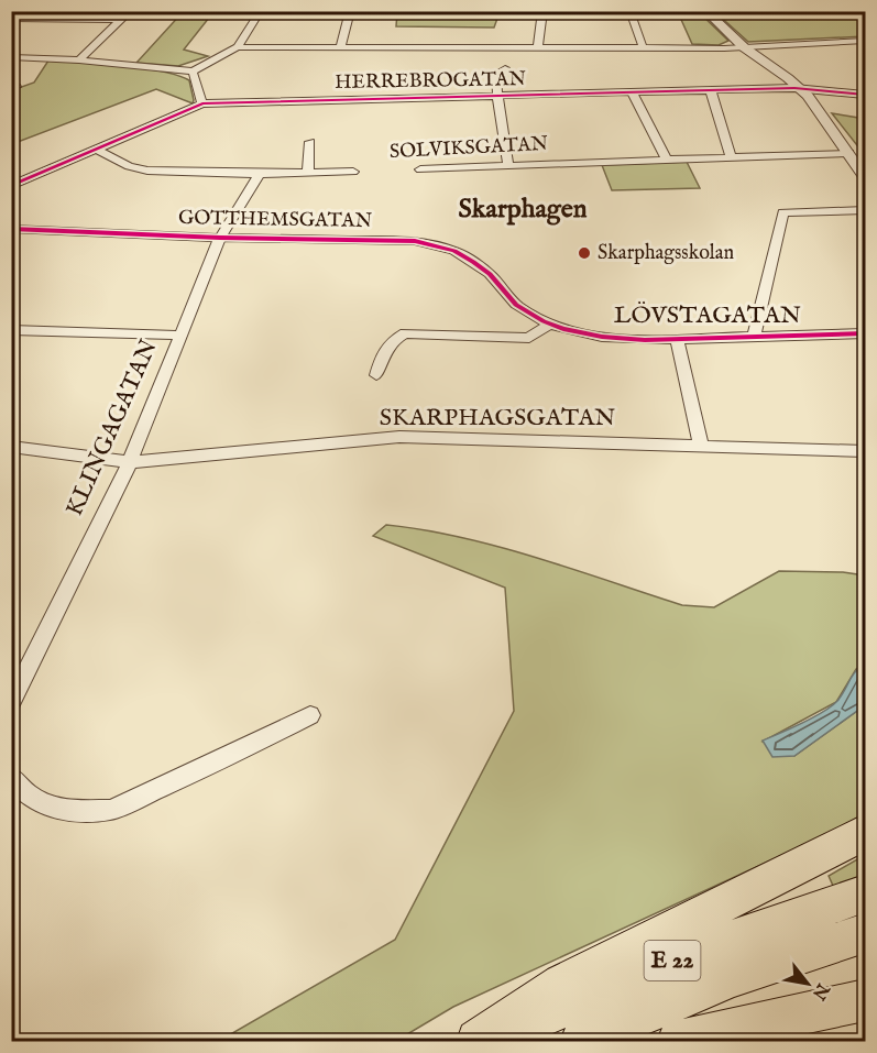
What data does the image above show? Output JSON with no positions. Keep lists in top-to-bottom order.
{
  "streets": {
    "highway": ["E 22"],
    "street": [
      "HERREBROGATAN",
      "SOLVIKSGATAN",
      "GOTTHEMSGATAN",
      "LÖVSTAGATAN",
      "SKARPHAGSGATAN",
      "KLINGAGATAN"
    ]
  },
  "crossings": [
    ["GOTTHEMSGATAN", "LÖVSTAGATAN"],
    ["GOTTHEMSGATAN", "KLINGAGATAN"],
    ["SKARPHAGSGATAN", "KLINGAGATAN"]
  ],
  "districts": ["Skarphagen"],
  "places": ["Skarphagsskolan"],
  "north": "bottom right"
}
